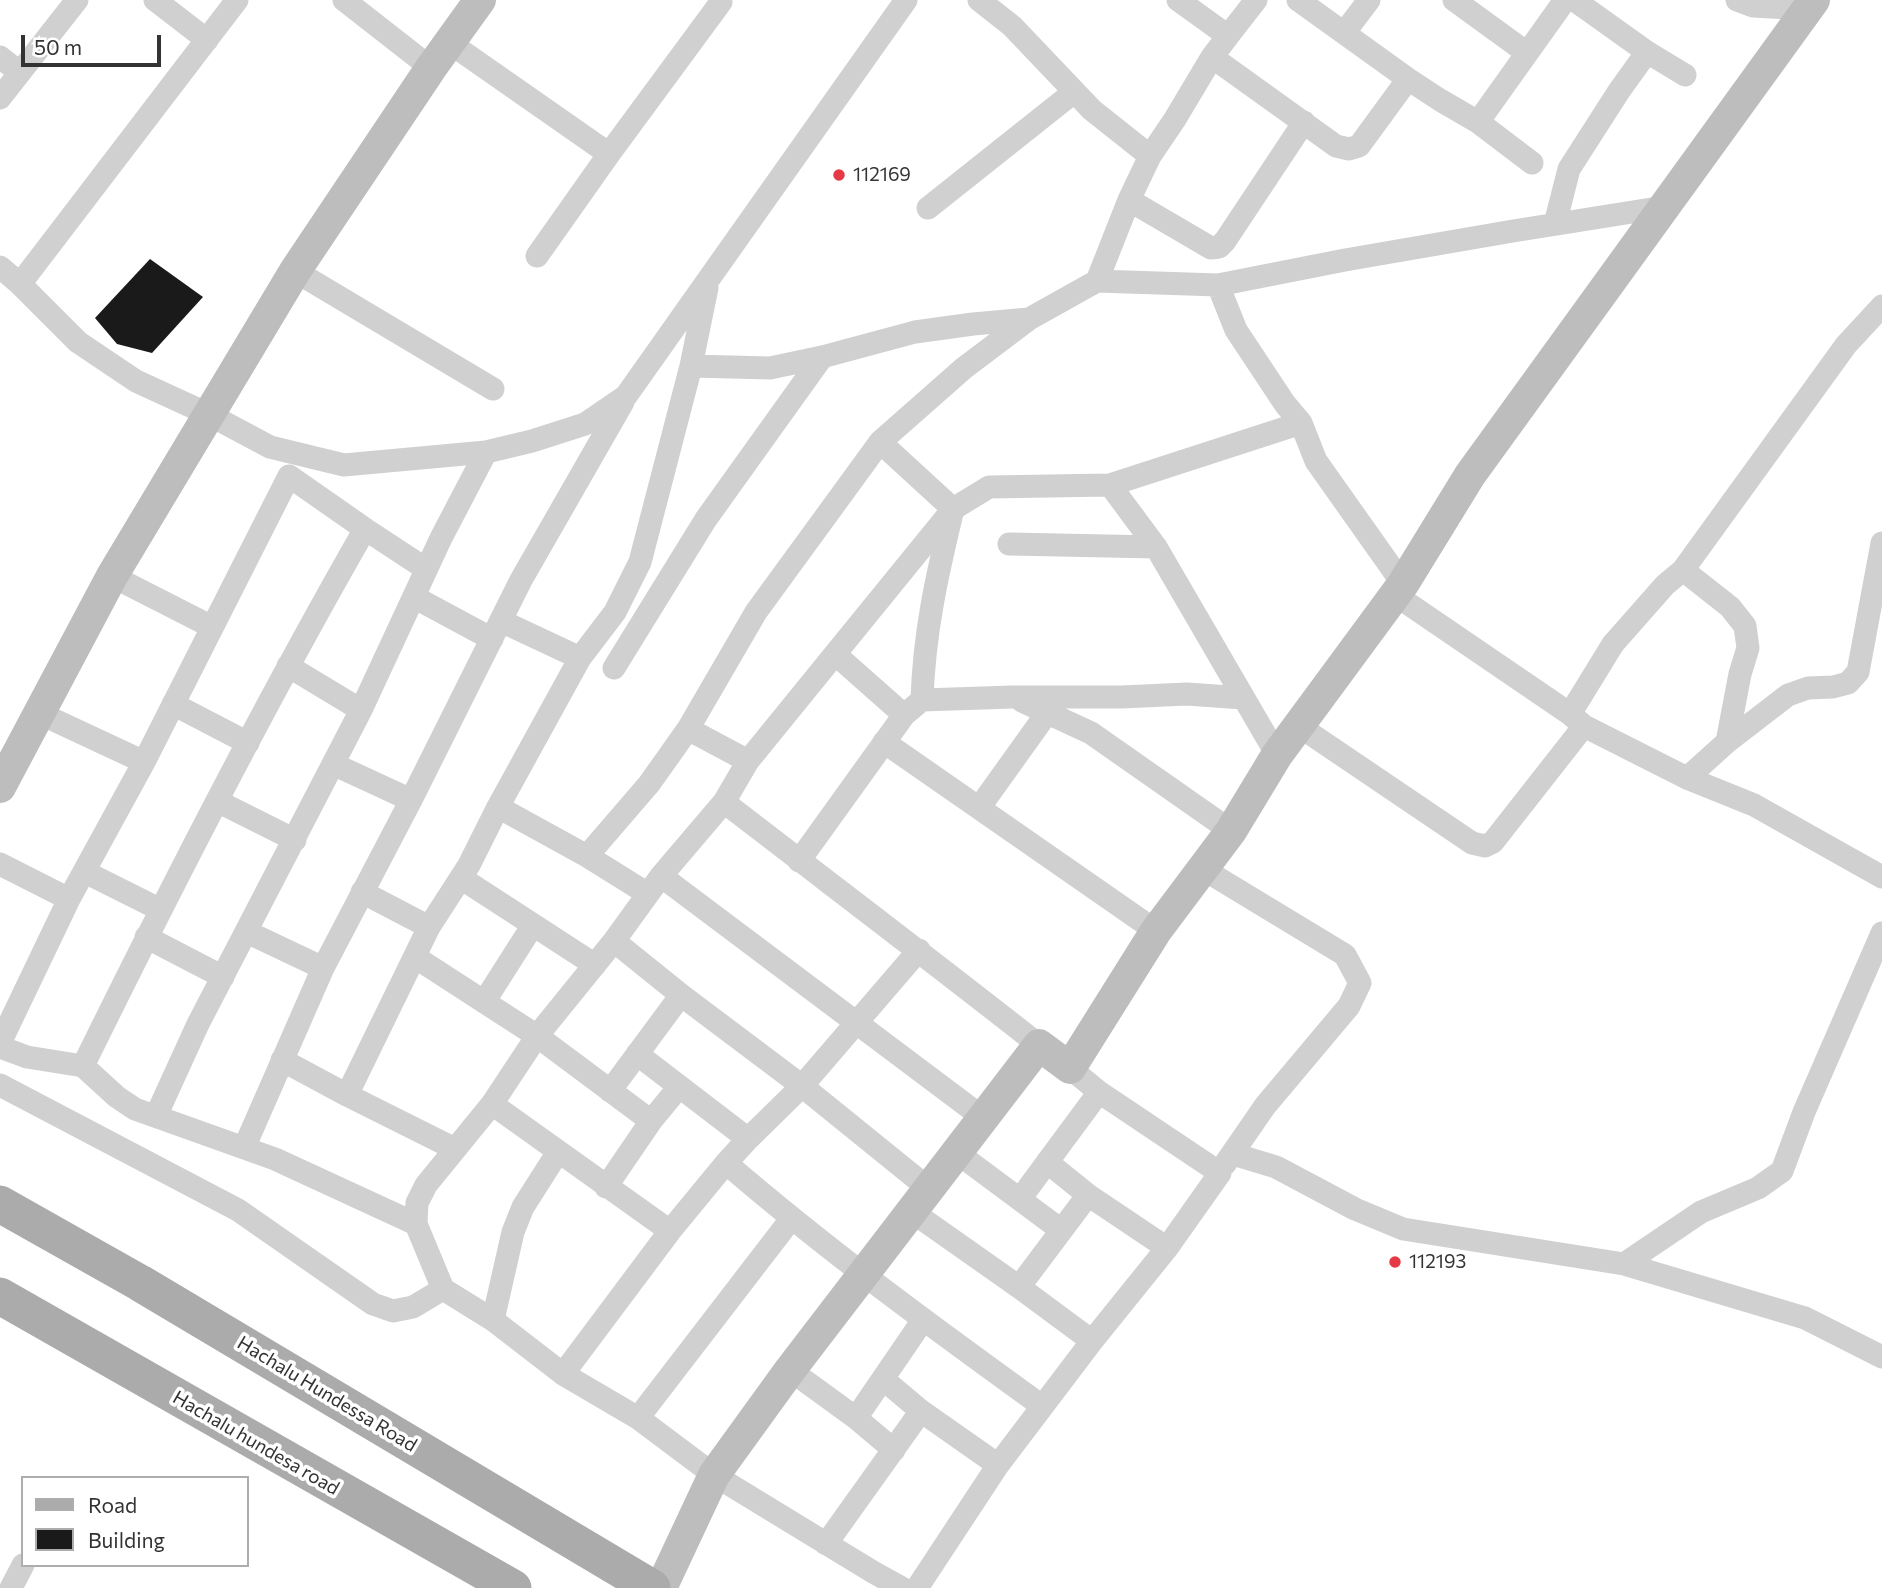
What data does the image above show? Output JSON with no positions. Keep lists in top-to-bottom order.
{
  "streets": {
    "main road": ["Hachalu Hundessa Road", "Hachalu hundesa road"]
  },
  "places": ["112169", "112193"],
  "legend": ["Road", "Building"],
  "scale_bar": "50 m"
}
